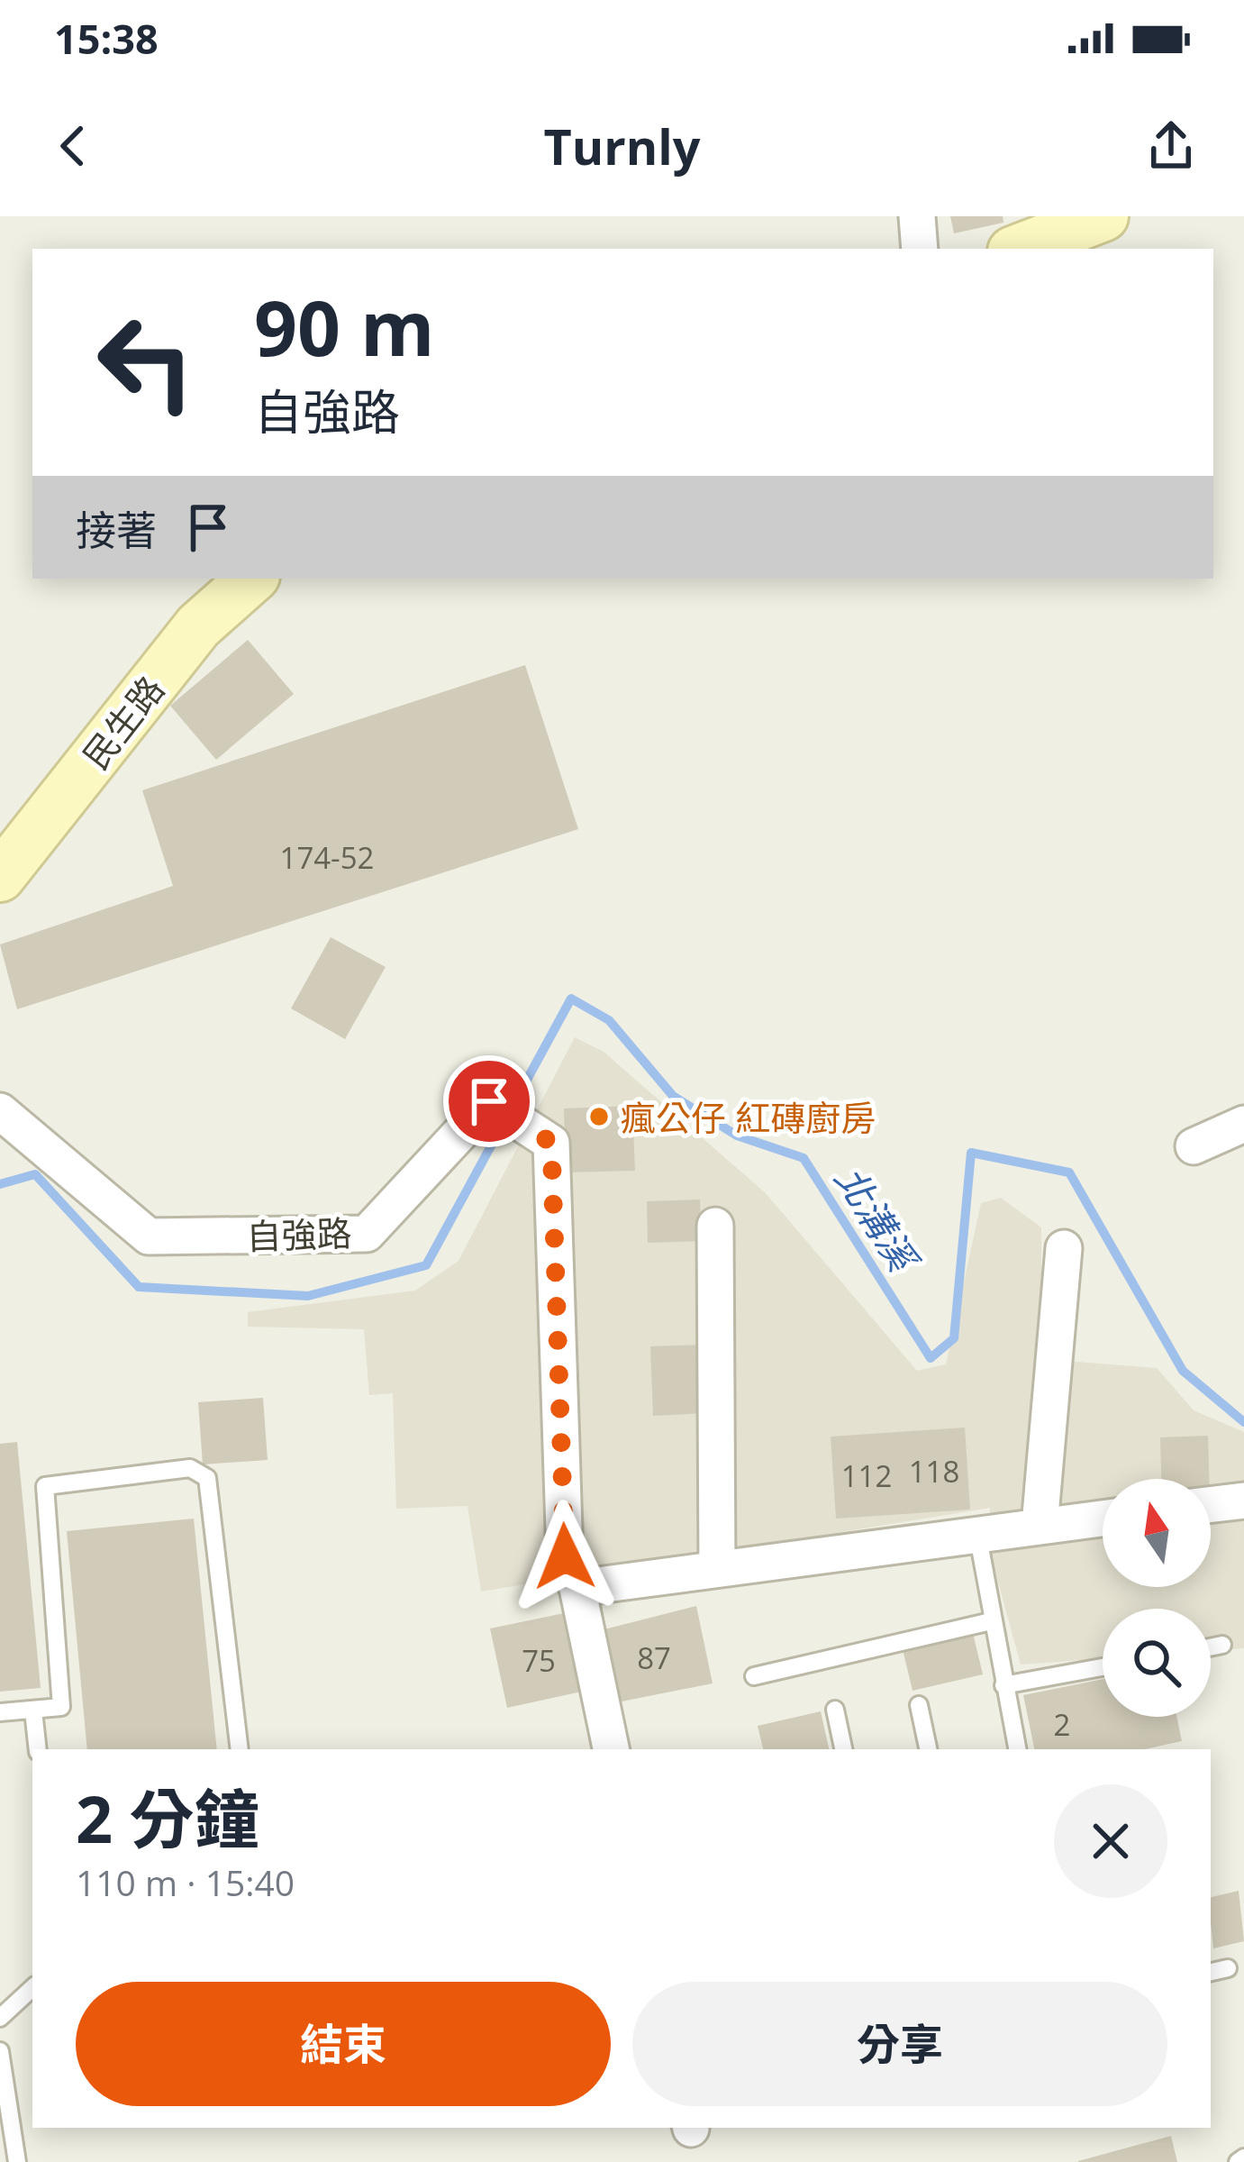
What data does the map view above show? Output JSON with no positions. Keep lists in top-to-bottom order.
{
  "streets": {
    "street": ["民生路", "自強路"]
  },
  "water": ["北溝溪"],
  "places": ["瘋公仔 紅磚廚房"],
  "house_numbers": [
    "174-52",
    "118",
    "112",
    "87",
    "75",
    "2"
  ],
  "north": "top",
  "page": {
    "status": "15:38",
    "header": "Turnly",
    "turn": ["90 m", "自強路"],
    "then": "接著",
    "heading": ["2 分鐘", "110 m · 15:40"],
    "buttons": ["結束", "分享"]
  }
}
